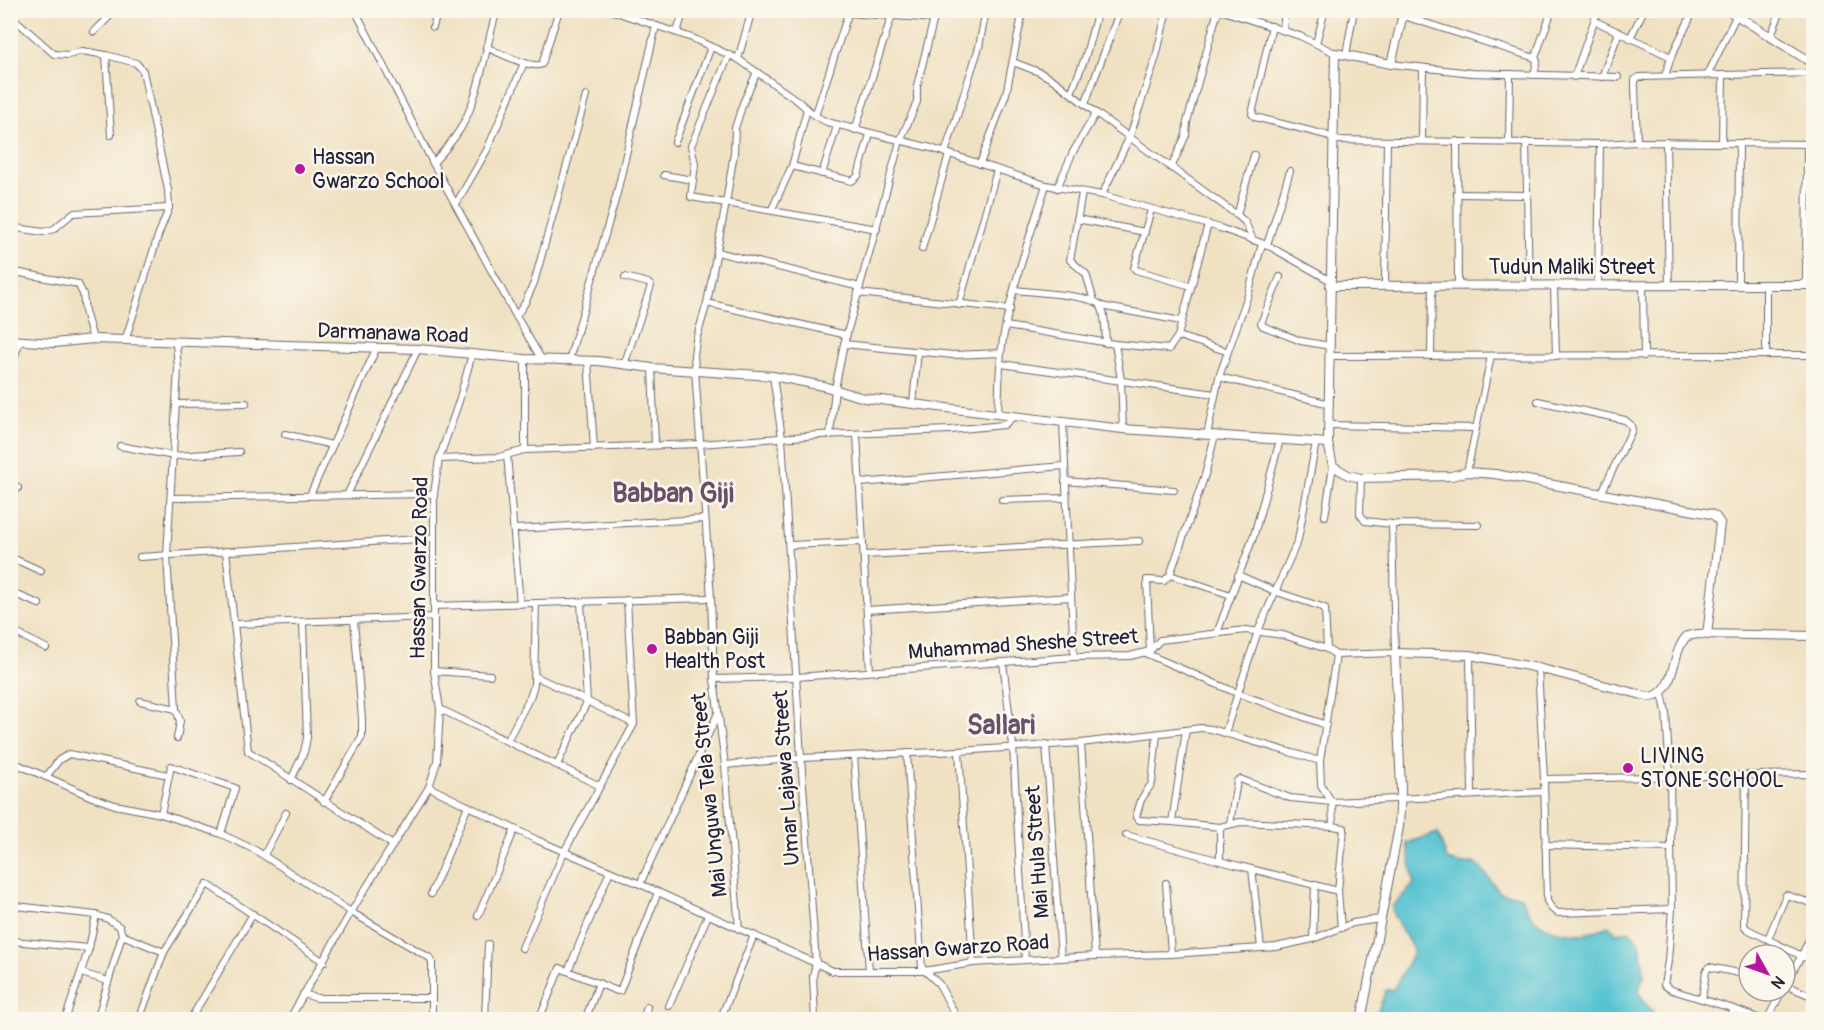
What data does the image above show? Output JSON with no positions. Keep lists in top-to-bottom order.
{
  "streets": {
    "street": [
      "Tudun Maliki Street",
      "Darmanawa Road",
      "Hassan Gwarzo Road",
      "Muhammad Sheshe Street",
      "Umar Lajawa Street",
      "Mai Unguwa Tela Street",
      "Mai Hula Street"
    ]
  },
  "crossings": [
    ["Darmanawa Road", "Hassan Gwarzo Road"],
    ["Darmanawa Road", "Umar Lajawa Street"],
    ["Darmanawa Road", "Mai Unguwa Tela Street"],
    ["Hassan Gwarzo Road", "Umar Lajawa Street"],
    ["Hassan Gwarzo Road", "Mai Unguwa Tela Street"],
    ["Hassan Gwarzo Road", "Mai Hula Street"],
    ["Muhammad Sheshe Street", "Umar Lajawa Street"],
    ["Muhammad Sheshe Street", "Mai Unguwa Tela Street"]
  ],
  "districts": ["Babban Giji", "Sallari"],
  "places": ["Hassan Gwarzo School", "Babban Giji Health Post", "LIVING STONE SCHOOL"],
  "north": "bottom right"
}
